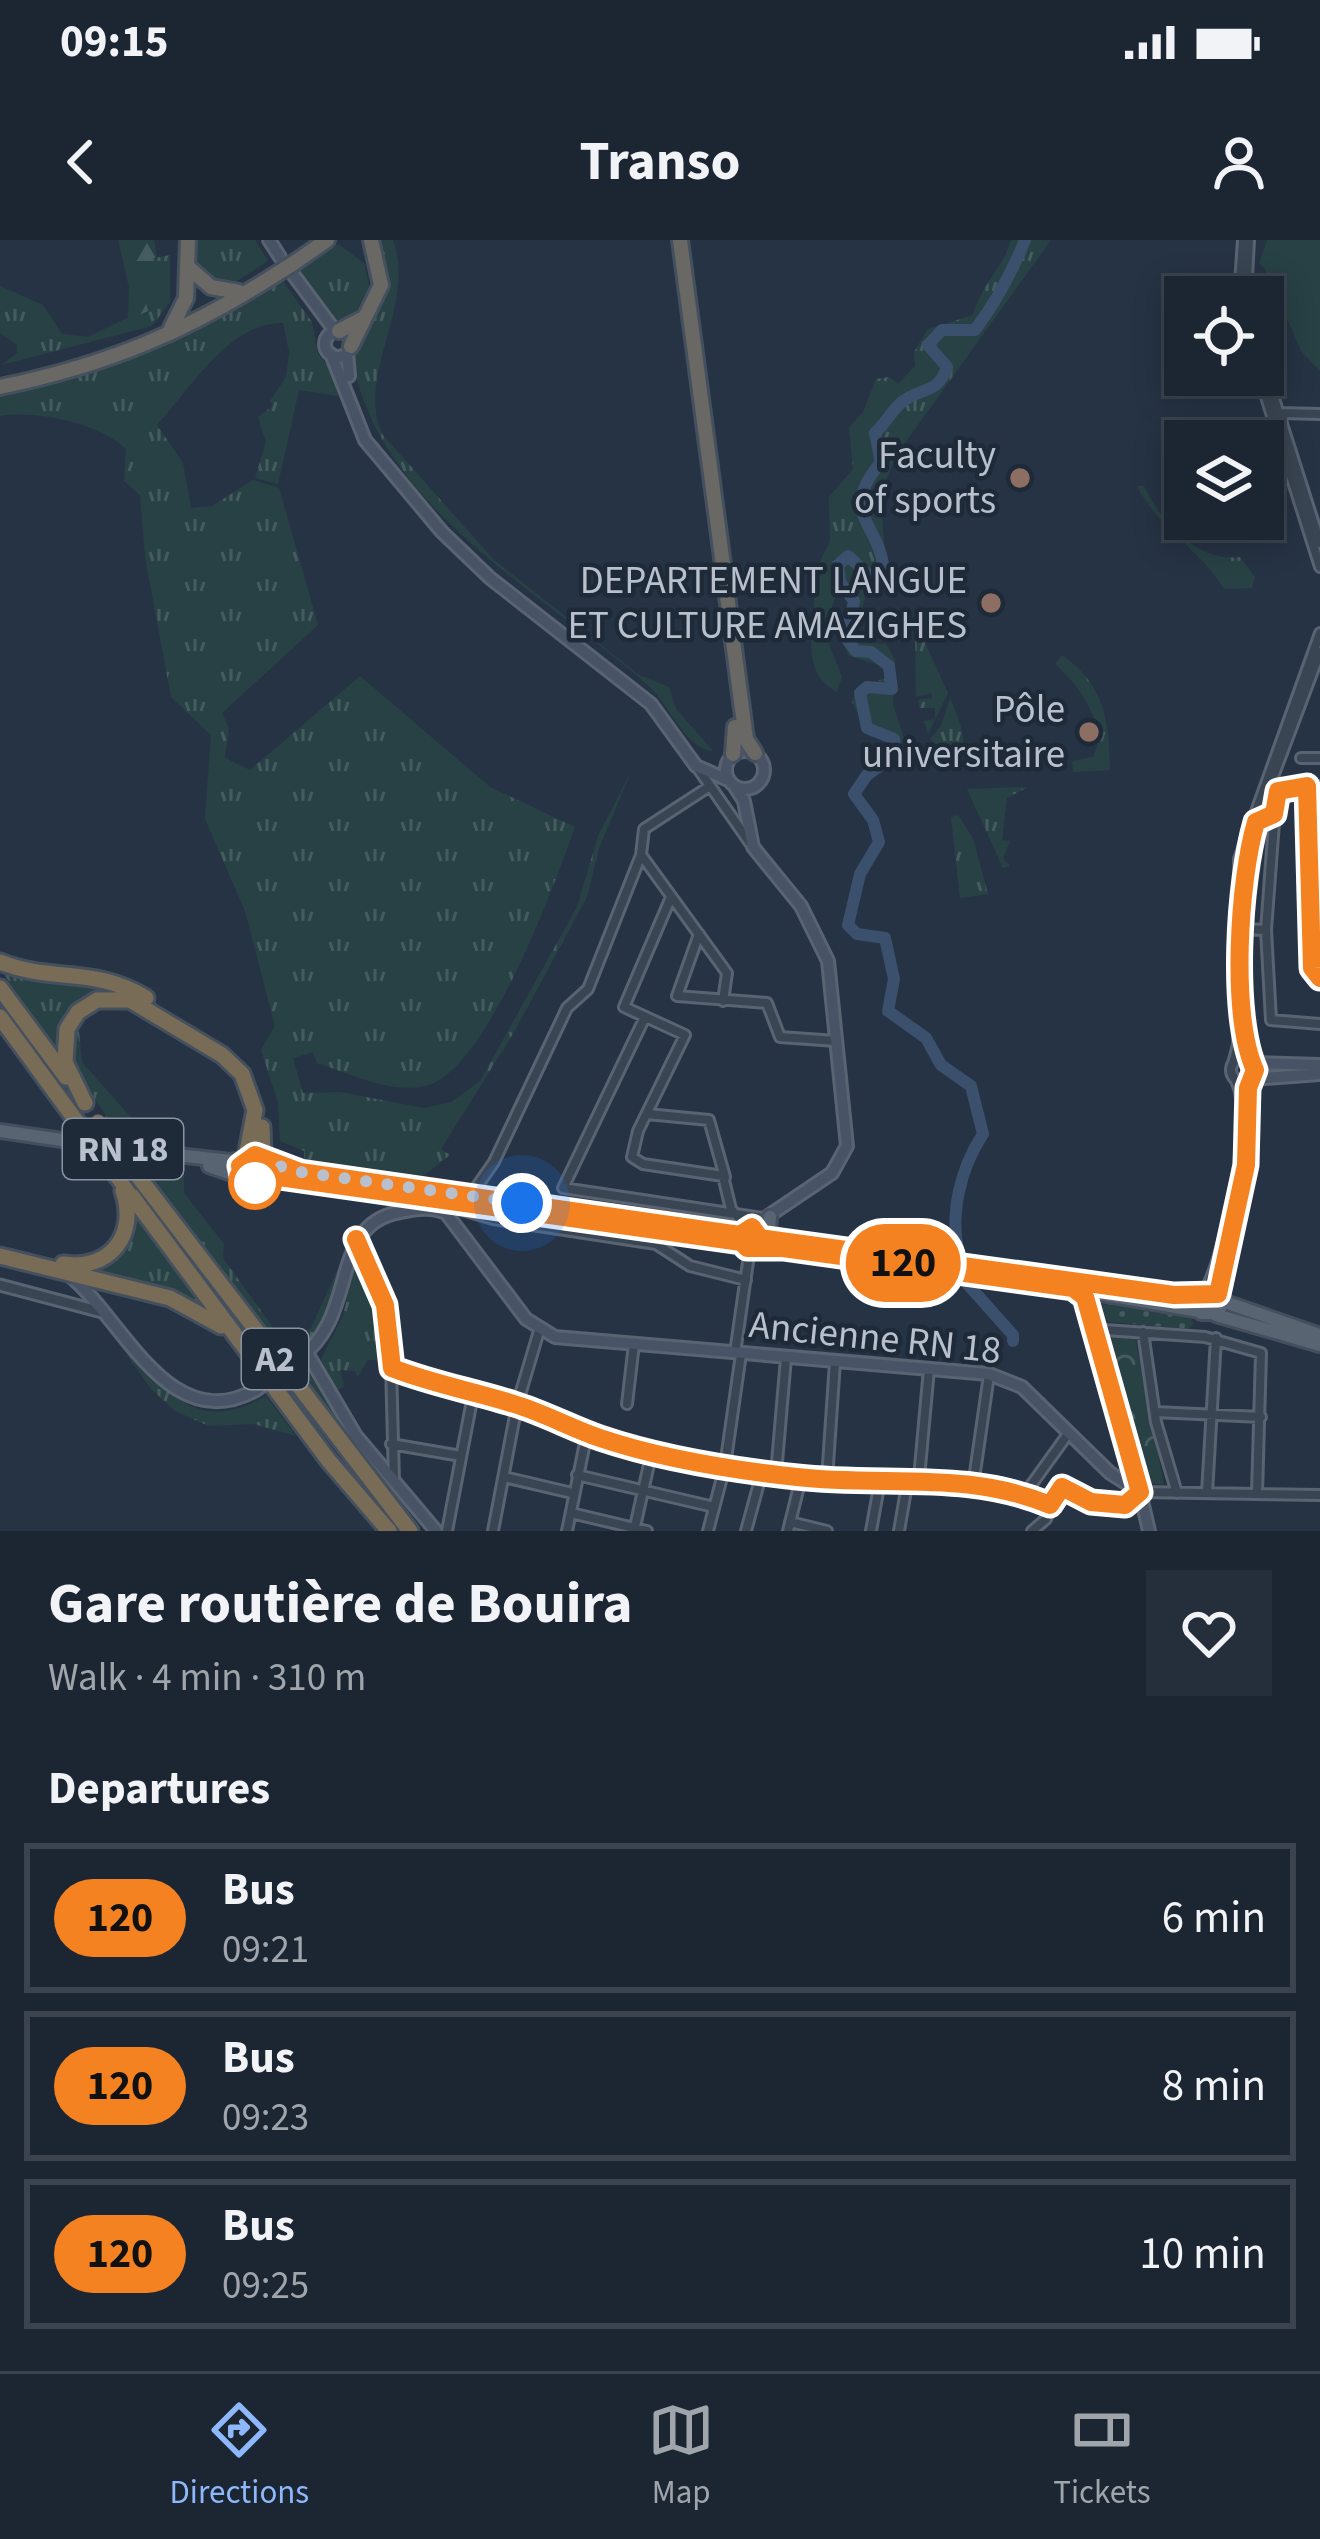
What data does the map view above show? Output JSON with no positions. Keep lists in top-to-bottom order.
{
  "streets": {
    "highway": ["A2"],
    "main road": ["RN 18", "Ancienne RN 18"]
  },
  "places": ["Faculty of sports", "DEPARTEMENT LANGUE ET CULTURE AMAZIGHES", "Pôle universitaire"],
  "lines": ["bus line 120"],
  "page": {
    "status": "09:15",
    "header": "Transo",
    "on_map": "120",
    "heading": [
      ["Gare routière de Bouira", "Walk · 4 min · 310 m"],
      "Departures"
    ],
    "list": [
      {
        "mark": "120",
        "name": "Bus",
        "note": "09:21",
        "value": "6 min"
      },
      {
        "mark": "120",
        "name": "Bus",
        "note": "09:23",
        "value": "8 min"
      },
      {
        "mark": "120",
        "name": "Bus",
        "note": "09:25",
        "value": "10 min"
      }
    ],
    "tabs": ["Directions", "Map", "Tickets"]
  }
}
